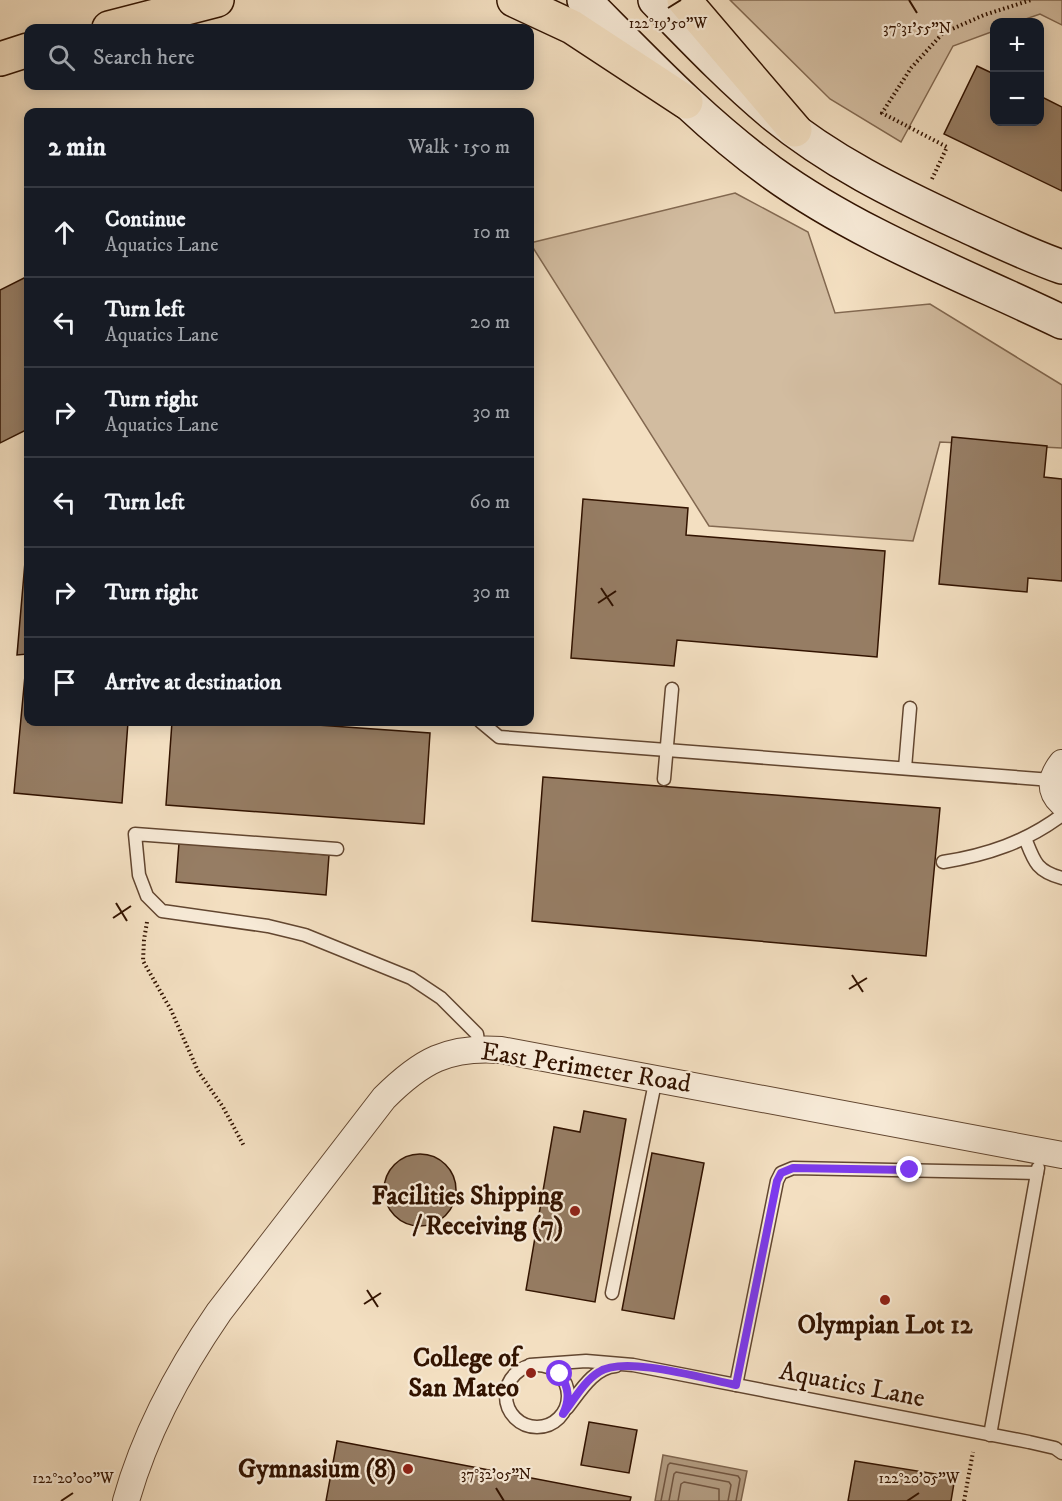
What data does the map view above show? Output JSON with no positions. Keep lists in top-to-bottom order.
{
  "streets": {
    "street": ["East Perimeter Road"],
    "lane": ["Aquatics Lane"]
  },
  "places": [
    "Facilities Shipping / Receiving (7)",
    "Olympian Lot 12",
    "College of San Mateo",
    "Gymnasium (8)"
  ],
  "page": {
    "map_buttons": ["+", "−"],
    "search": "Search here",
    "heading": ["2 min", "Walk · 150 m"],
    "list": [
      ["Continue", "Aquatics Lane", "10 m"],
      ["Turn left", "Aquatics Lane", "20 m"],
      ["Turn right", "Aquatics Lane", "30 m"],
      ["Turn left", "60 m"],
      ["Turn right", "30 m"],
      "Arrive at destination"
    ]
  },
  "coordinates": [
    "122°19'50\"W",
    "37°31'55\"N",
    "37°32'05\"N",
    "122°20'00\"W",
    "122°20'05\"W"
  ]
}
